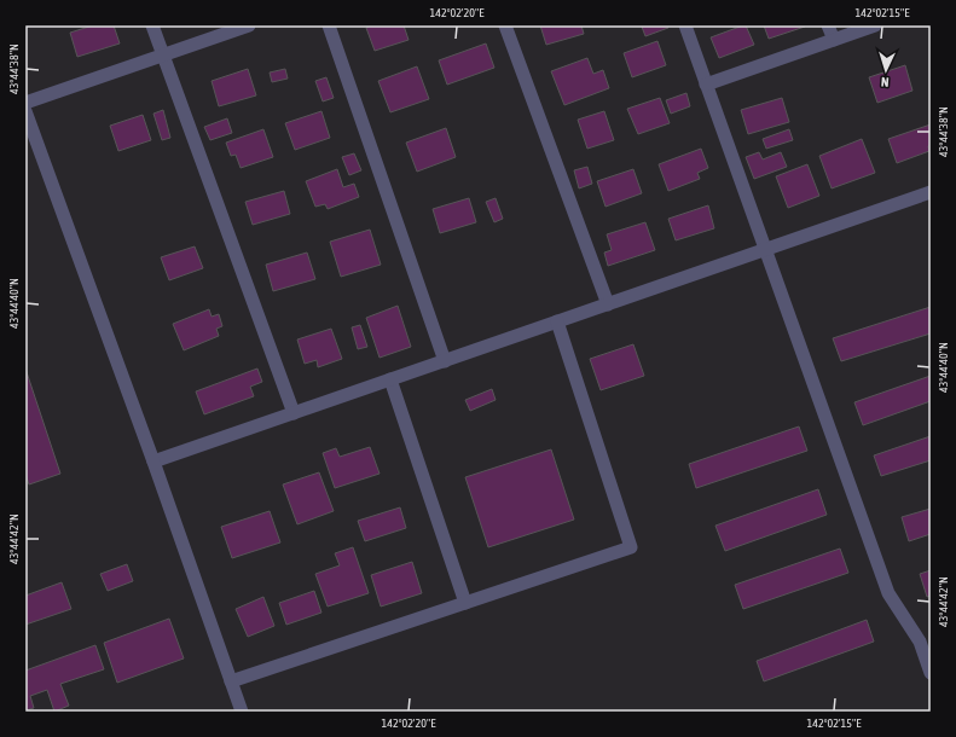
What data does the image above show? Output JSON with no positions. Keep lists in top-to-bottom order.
{
  "north": "bottom",
  "coordinates": [
    "142°02'20\"E",
    "142°02'15\"E",
    "43°44'38\"N",
    "43°44'40\"N",
    "43°44'42\"N"
  ]
}
